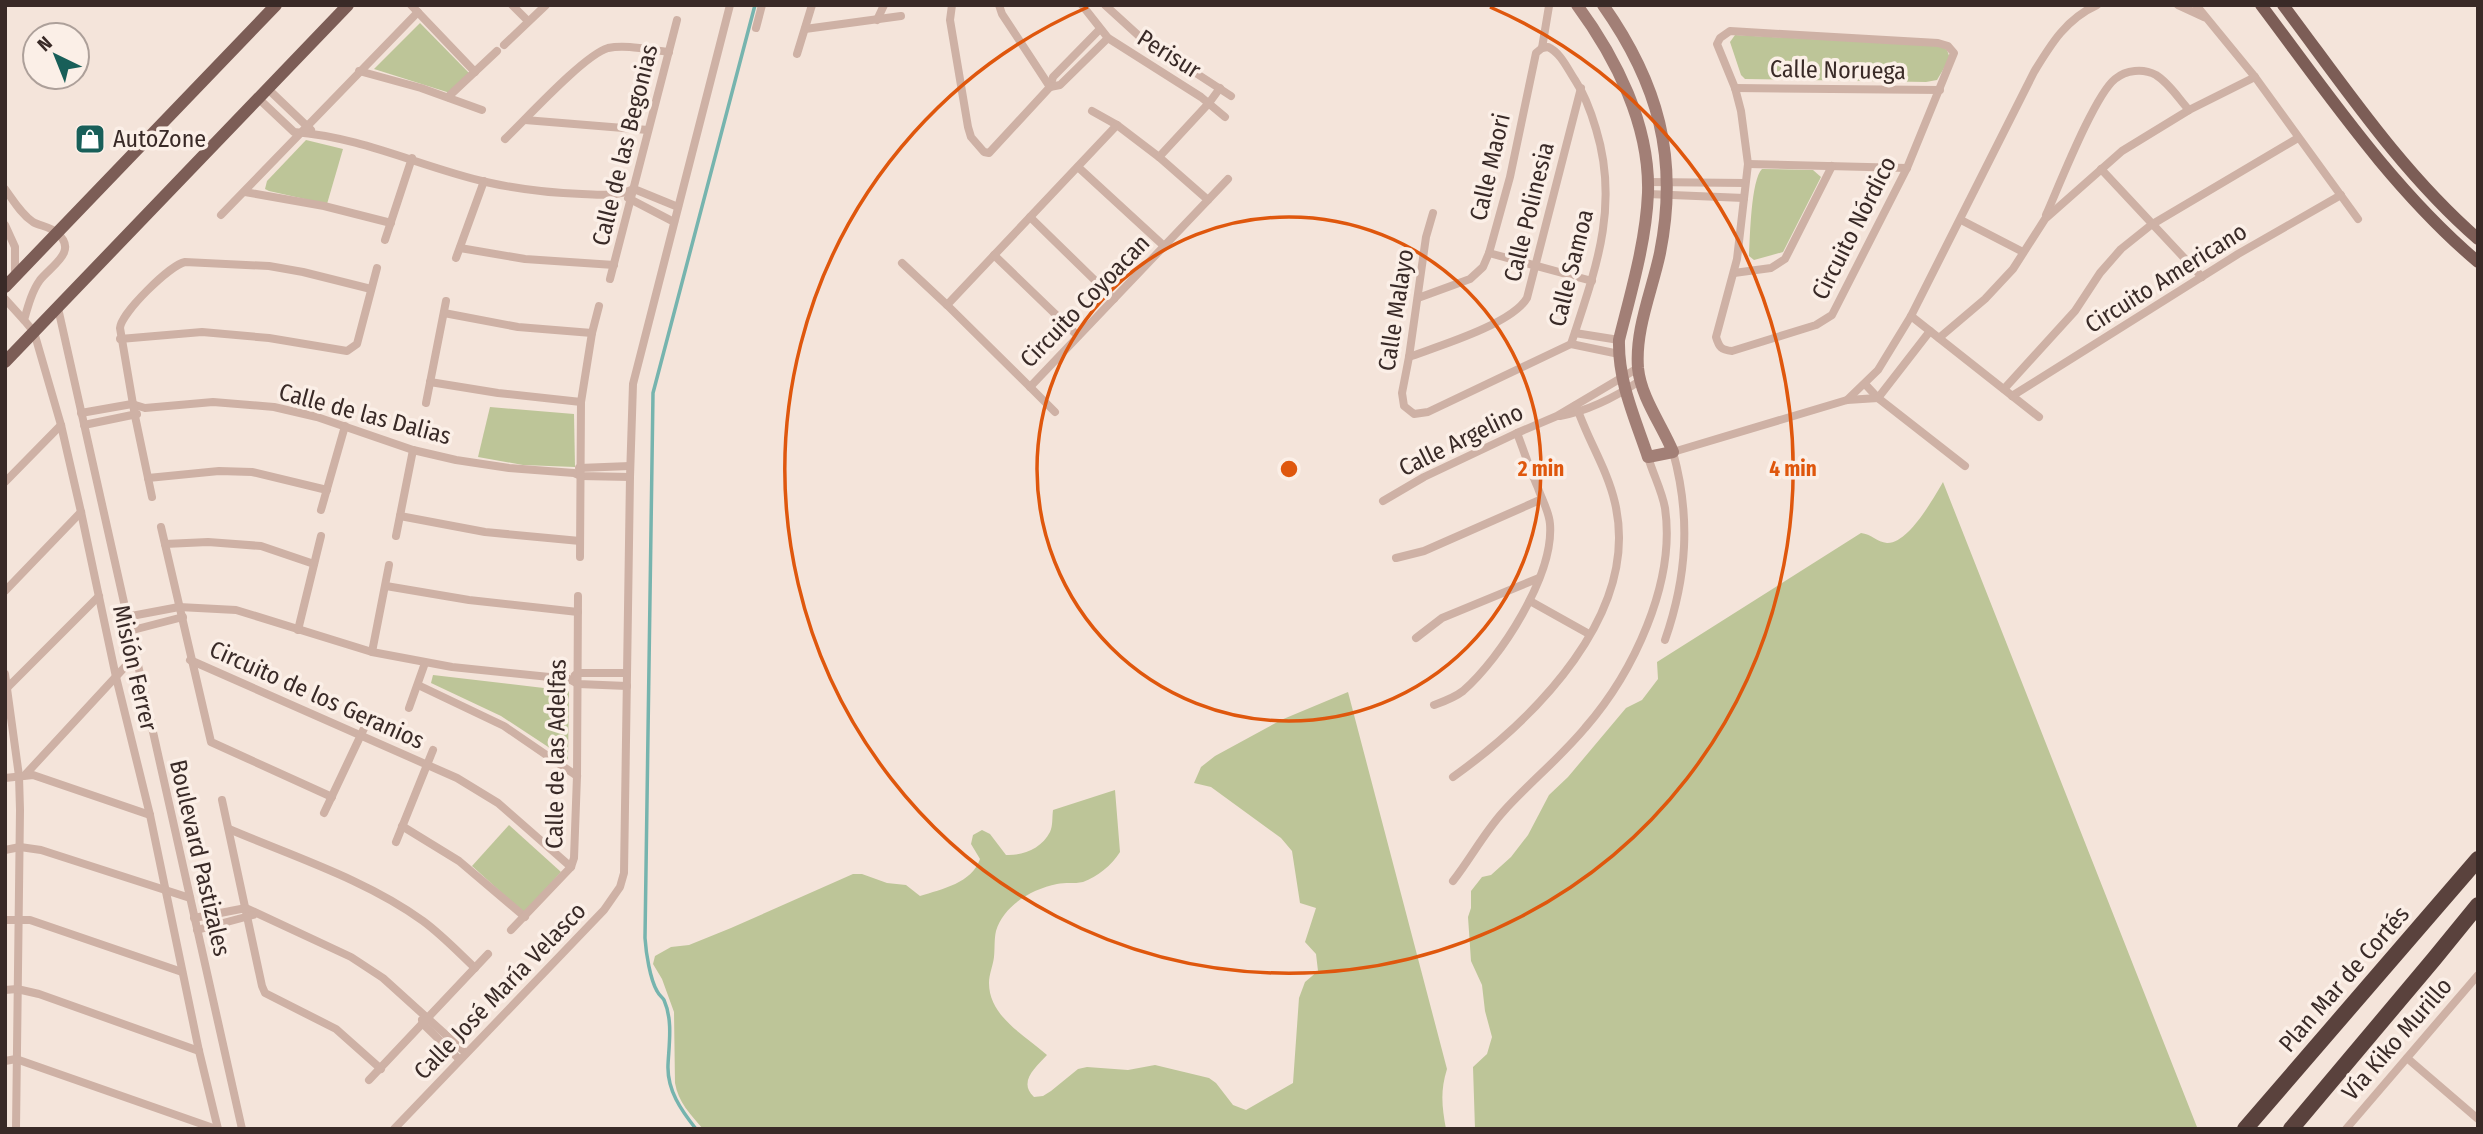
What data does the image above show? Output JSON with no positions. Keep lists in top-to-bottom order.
{
  "streets": {
    "highway": ["Plan Mar de Cortés"],
    "street": [
      "Perisur",
      "Calle Noruega",
      "Calle de las Begonias",
      "Calle Maori",
      "Calle Polinesia",
      "Circuito Nórdico",
      "Calle Samoa",
      "Circuito Americano",
      "Circuito Coyoacan",
      "Calle Malayo",
      "Calle de las Dalias",
      "Calle Argelino",
      "Misión Ferrer",
      "Circuito de los Geranios",
      "Calle de las Adelfas",
      "Boulevard Pastizales",
      "Calle José María Velasco",
      "Vía Kiko Murillo"
    ]
  },
  "crossings": [
    ["Calle Noruega", "Circuito Nórdico"],
    ["Calle Maori", "Calle Samoa"],
    ["Calle Maori", "Calle Malayo"],
    ["Calle Polinesia", "Calle Samoa"],
    ["Calle Polinesia", "Calle Malayo"],
    ["Calle Samoa", "Calle Malayo"],
    ["Calle de las Dalias", "Boulevard Pastizales"],
    ["Circuito de los Geranios", "Calle de las Adelfas"]
  ],
  "places": {
    "shop": ["AutoZone"]
  },
  "north": "top left",
  "rings": ["2 min", "4 min"]
}
